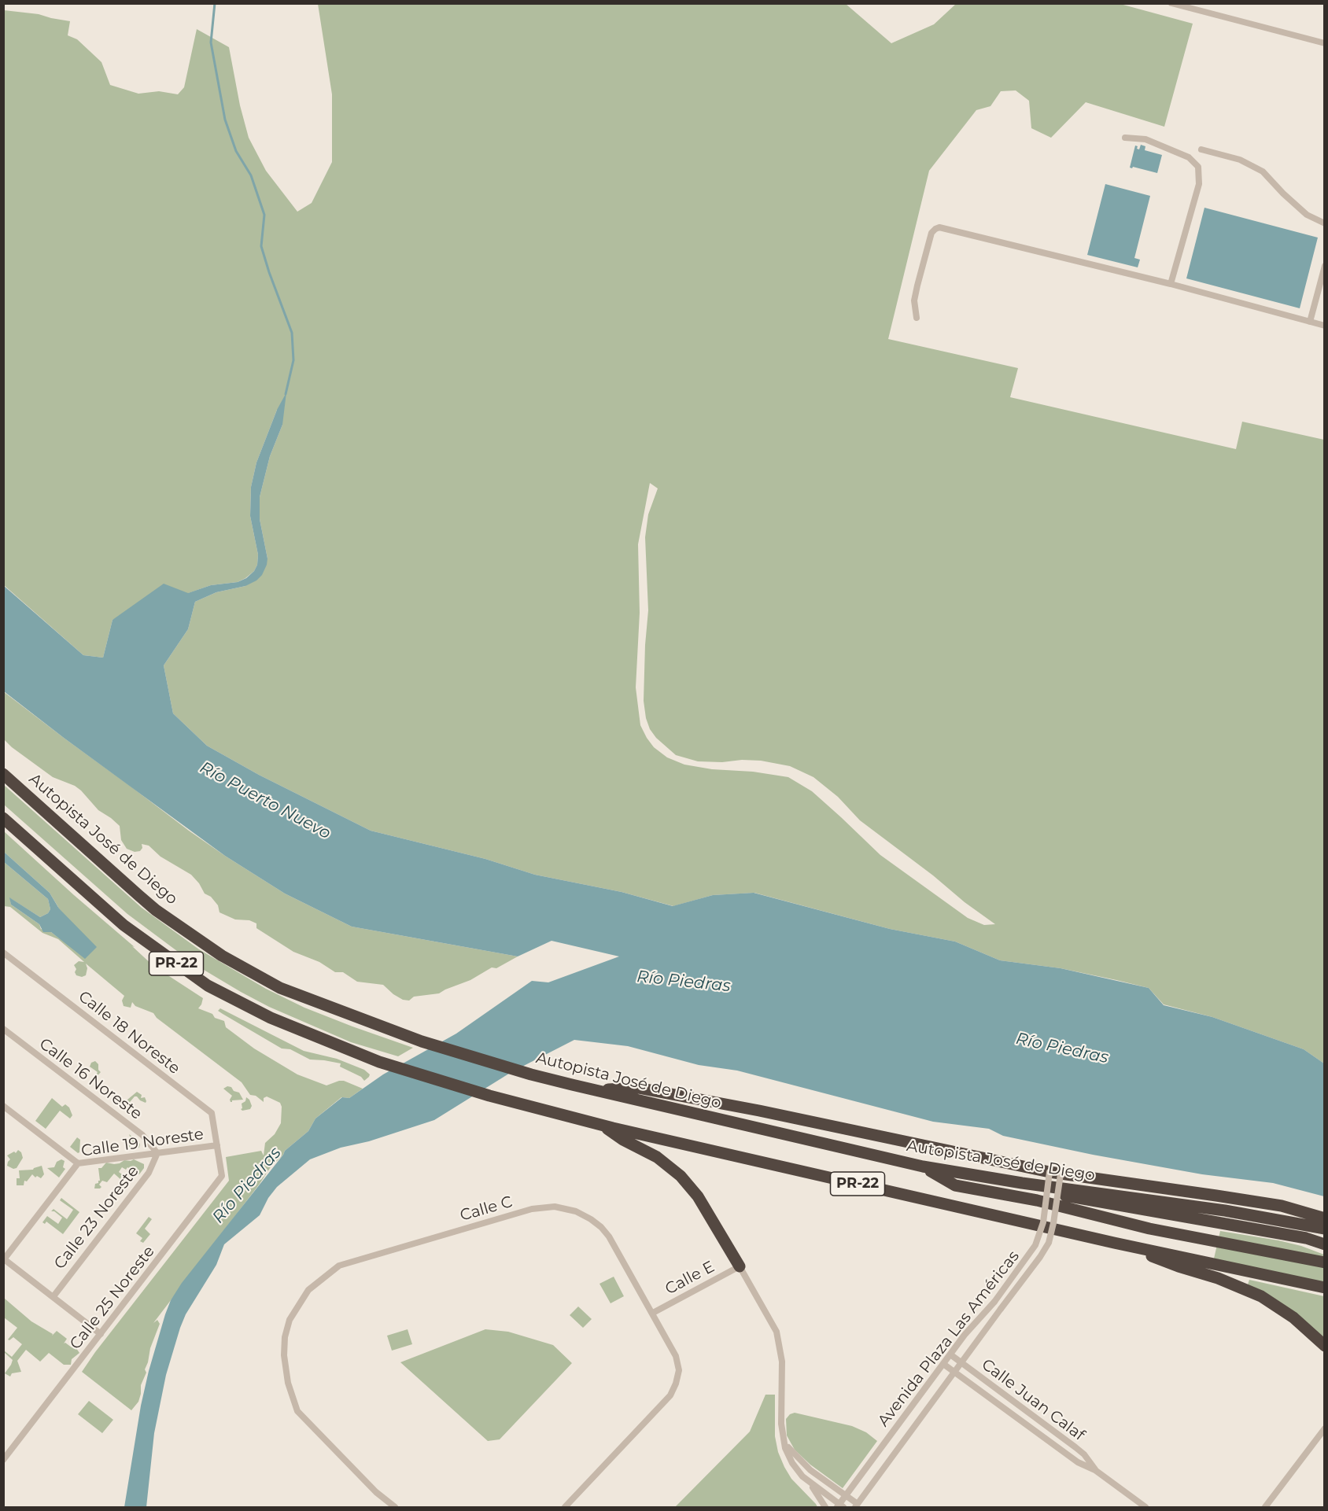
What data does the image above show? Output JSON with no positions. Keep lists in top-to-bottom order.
{
  "streets": {
    "highway": ["Autopista José de Diego", "PR-22"],
    "street": [
      "Calle 18 Noreste",
      "Calle 16 Noreste",
      "Calle 19 Noreste",
      "Calle C",
      "Calle 23 Noreste",
      "Calle E",
      "Calle 25 Noreste",
      "Avenida Plaza Las Américas",
      "Calle Juan Calaf"
    ]
  },
  "crossings": [
    ["Calle 18 Noreste", "Calle 19 Noreste"],
    ["Calle 18 Noreste", "Calle 25 Noreste"],
    ["Calle 16 Noreste", "Calle 19 Noreste"],
    ["Calle 16 Noreste", "Calle 23 Noreste"],
    ["Calle 19 Noreste", "Calle 23 Noreste"],
    ["Calle 19 Noreste", "Calle 25 Noreste"],
    ["Calle C", "Calle E"],
    ["Avenida Plaza Las Américas", "Calle Juan Calaf"]
  ],
  "water": ["Río Puerto Nuevo", "Río Piedras"]
}
